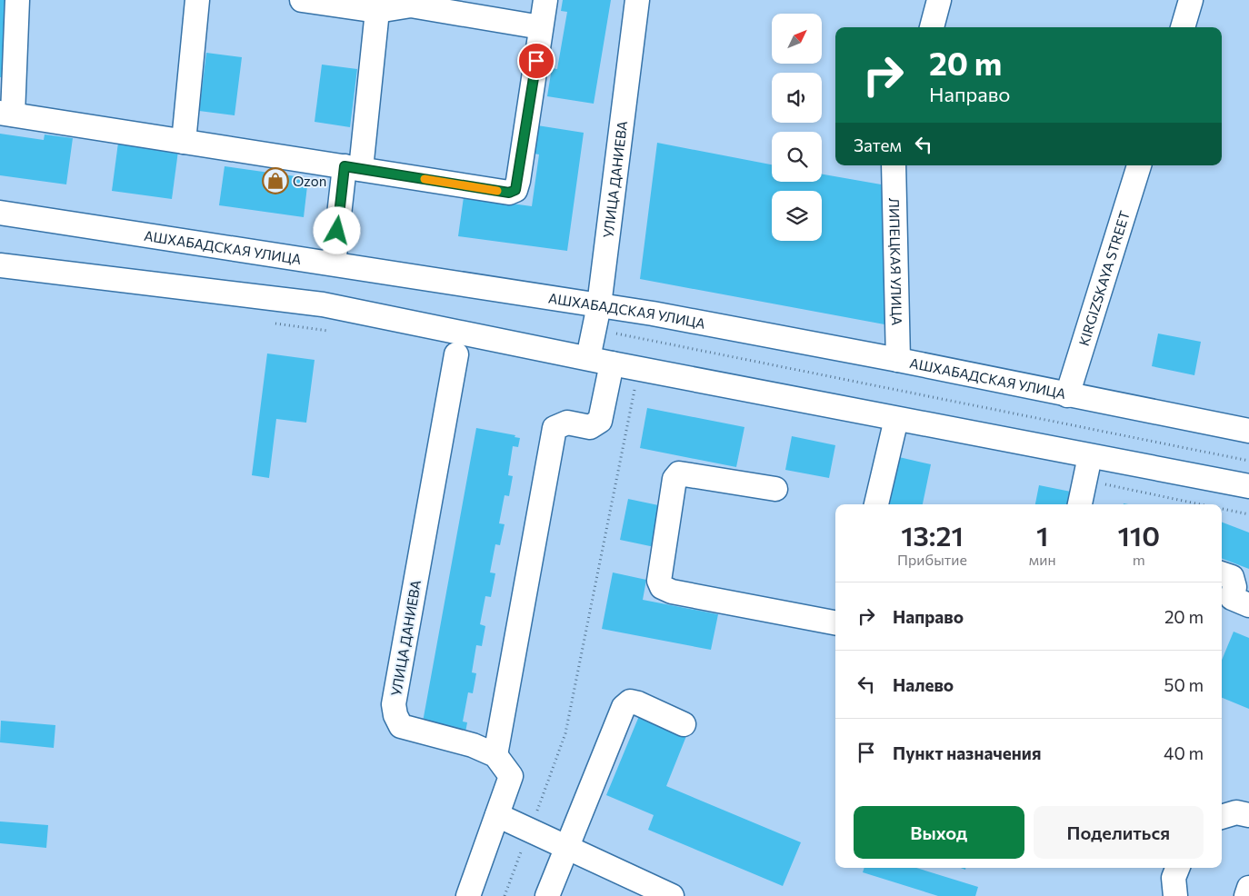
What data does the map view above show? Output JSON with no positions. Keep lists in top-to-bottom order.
{
  "streets": {
    "street": [
      "УЛИЦА ДАНИЕВА",
      "АШХАБАДСКАЯ УЛИЦА",
      "ЛИПЕЦКАЯ УЛИЦА",
      "KIRGIZSKAYA STREET"
    ]
  },
  "crossings": [
    ["УЛИЦА ДАНИЕВА", "АШХАБАДСКАЯ УЛИЦА"],
    ["АШХАБАДСКАЯ УЛИЦА", "ЛИПЕЦКАЯ УЛИЦА"],
    ["АШХАБАДСКАЯ УЛИЦА", "KIRGIZSKAYA STREET"]
  ],
  "places": {
    "shop": ["Ozon"]
  },
  "north": "top right",
  "page": {
    "turn": ["20 m", "Направо"],
    "then": "Затем",
    "eta": [
      "13:21",
      "Прибытие",
      "1",
      "мин",
      "110",
      "m"
    ],
    "list": [
      {
        "name": "Направо",
        "value": "20 m"
      },
      {
        "name": "Налево",
        "value": "50 m"
      },
      {
        "name": "Пункт назначения",
        "value": "40 m"
      }
    ],
    "buttons": ["Выход", "Поделиться"]
  }
}
